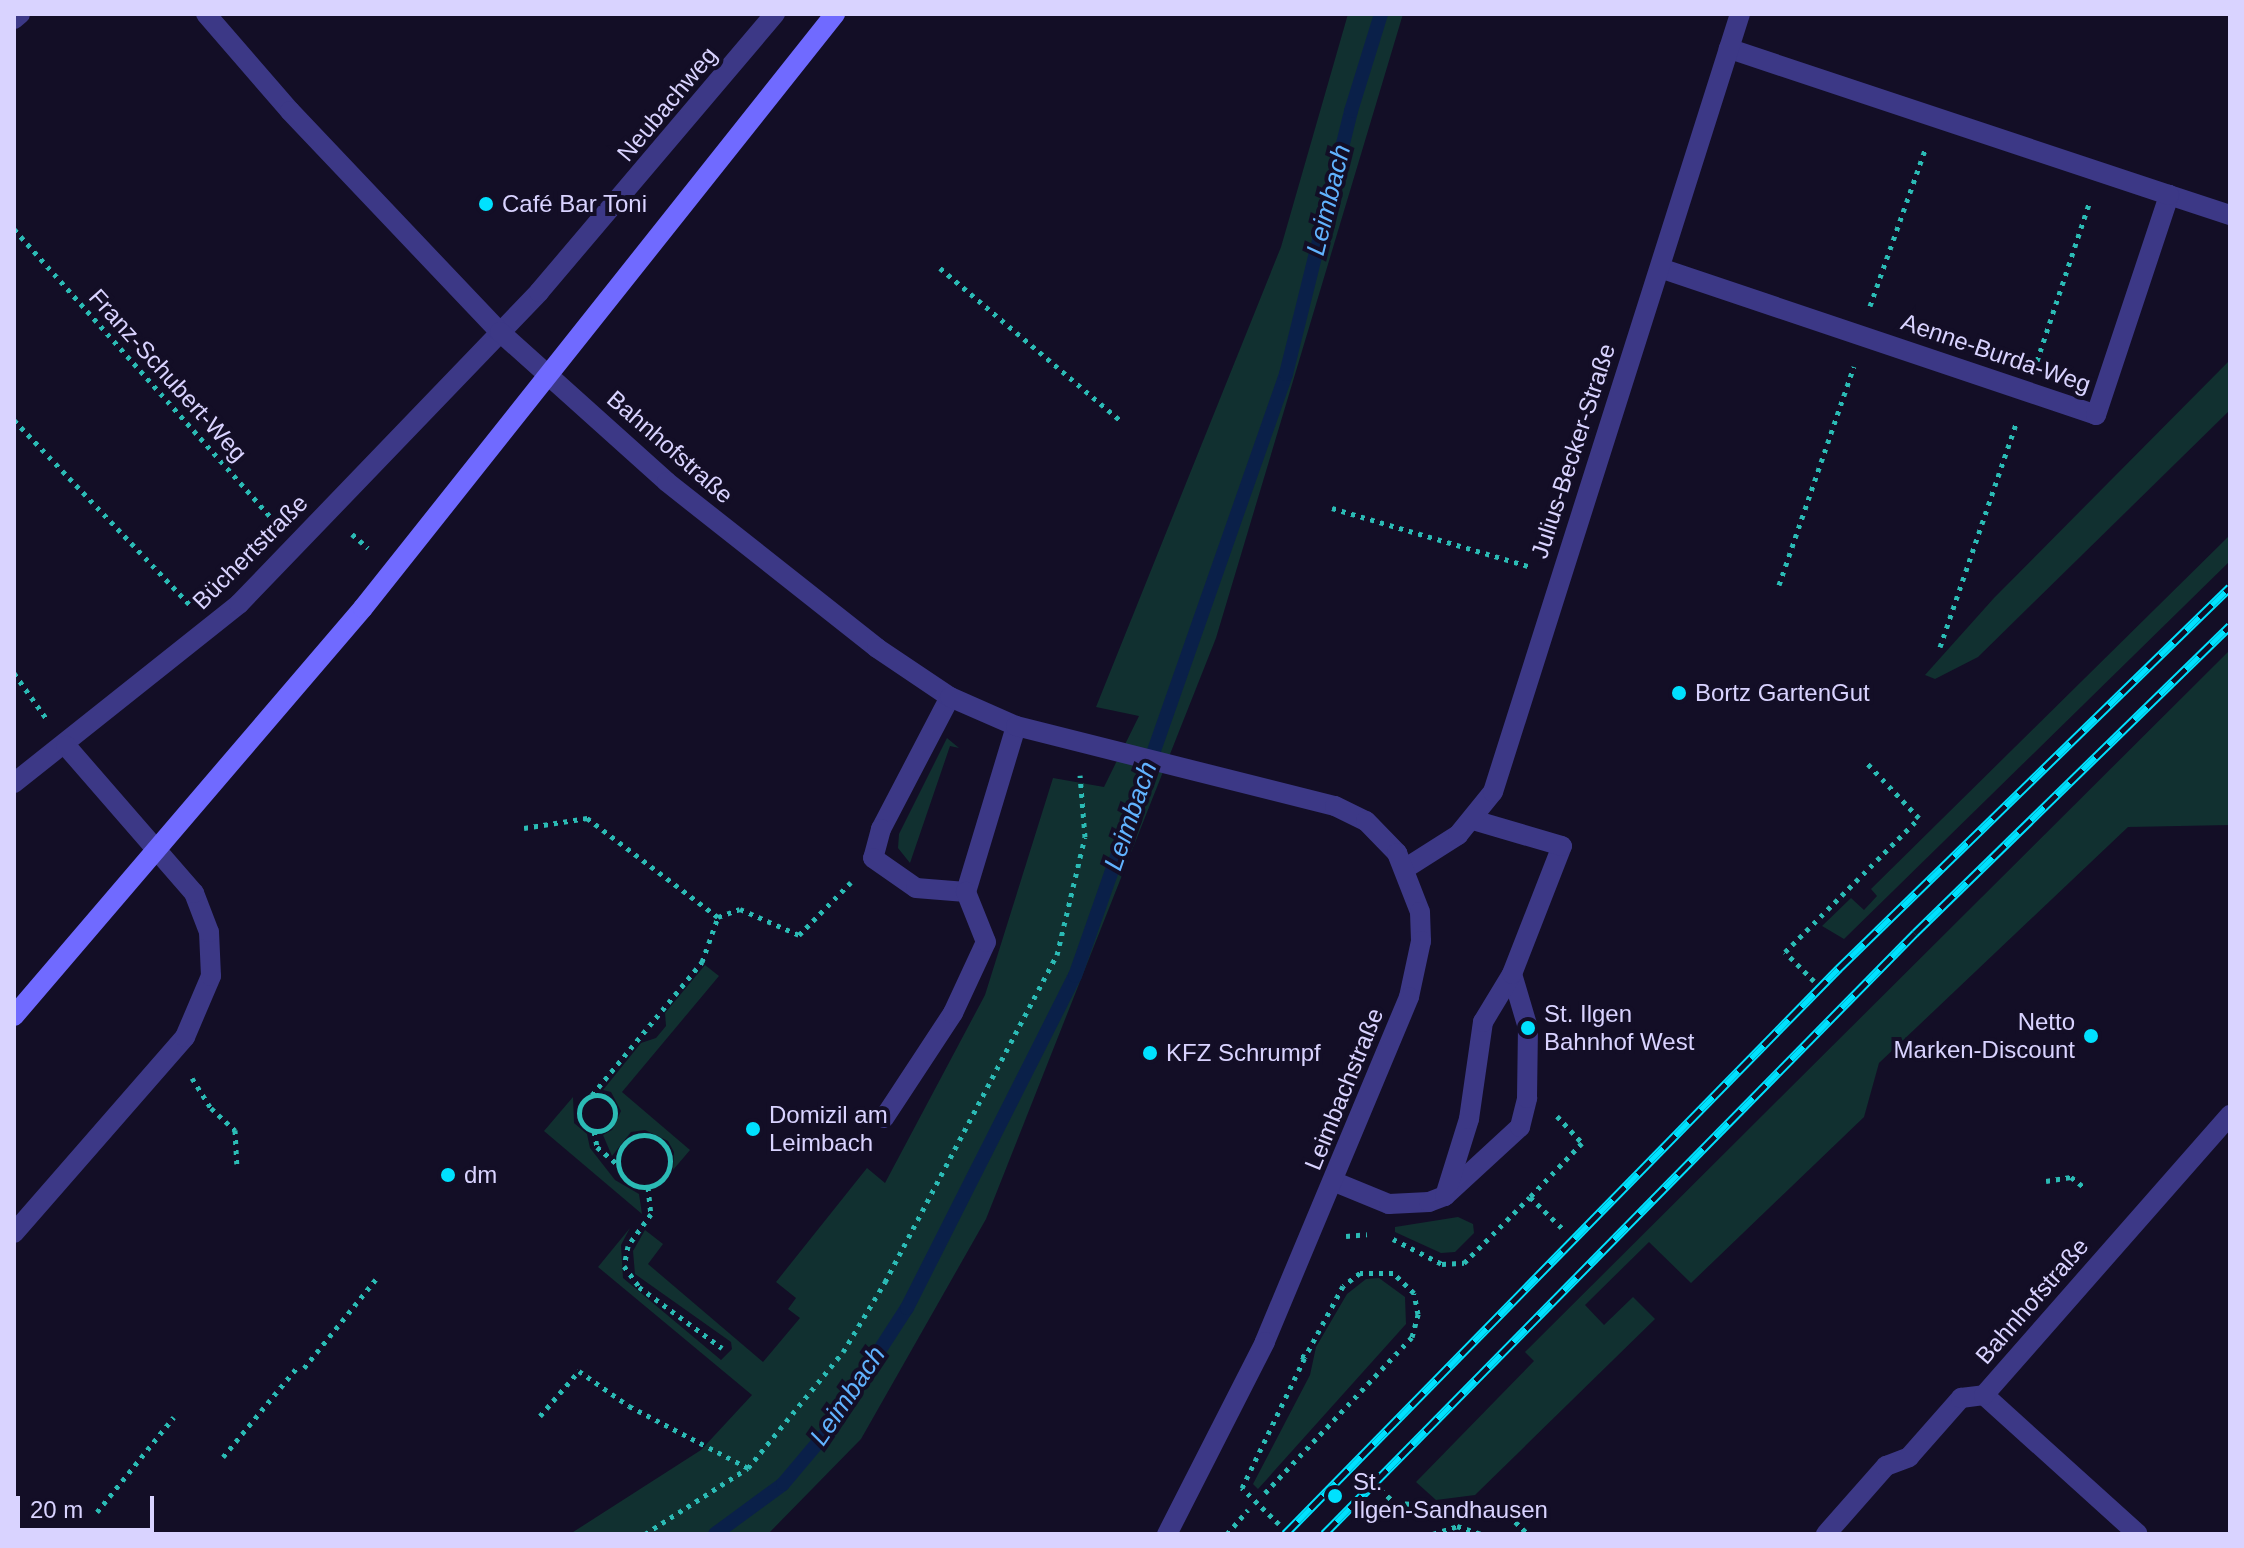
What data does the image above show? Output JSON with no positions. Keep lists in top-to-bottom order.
{
  "streets": {
    "street": [
      "Neubachweg",
      "Aenne-Burda-Weg",
      "Bahnhofstraße",
      "Julius-Becker-Straße",
      "Büchertstraße",
      "Leimbachstraße"
    ],
    "path": ["Franz-Schubert-Weg"]
  },
  "crossings": [
    ["Neubachweg", "Bahnhofstraße"],
    ["Neubachweg", "Büchertstraße"],
    ["Aenne-Burda-Weg", "Julius-Becker-Straße"],
    ["Franz-Schubert-Weg", "Büchertstraße"],
    ["Bahnhofstraße", "Büchertstraße"],
    ["Bahnhofstraße", "Leimbachstraße"],
    ["Julius-Becker-Straße", "Leimbachstraße"]
  ],
  "water": ["Leimbach"],
  "places": [
    "Café Bar Toni",
    "Bortz GartenGut",
    "St. Ilgen Bahnhof West",
    "Netto Marken-Discount",
    "KFZ Schrumpf",
    "Domizil am Leimbach",
    "dm",
    "St. Ilgen-Sandhausen"
  ],
  "scale_bar": "20 m"
}
